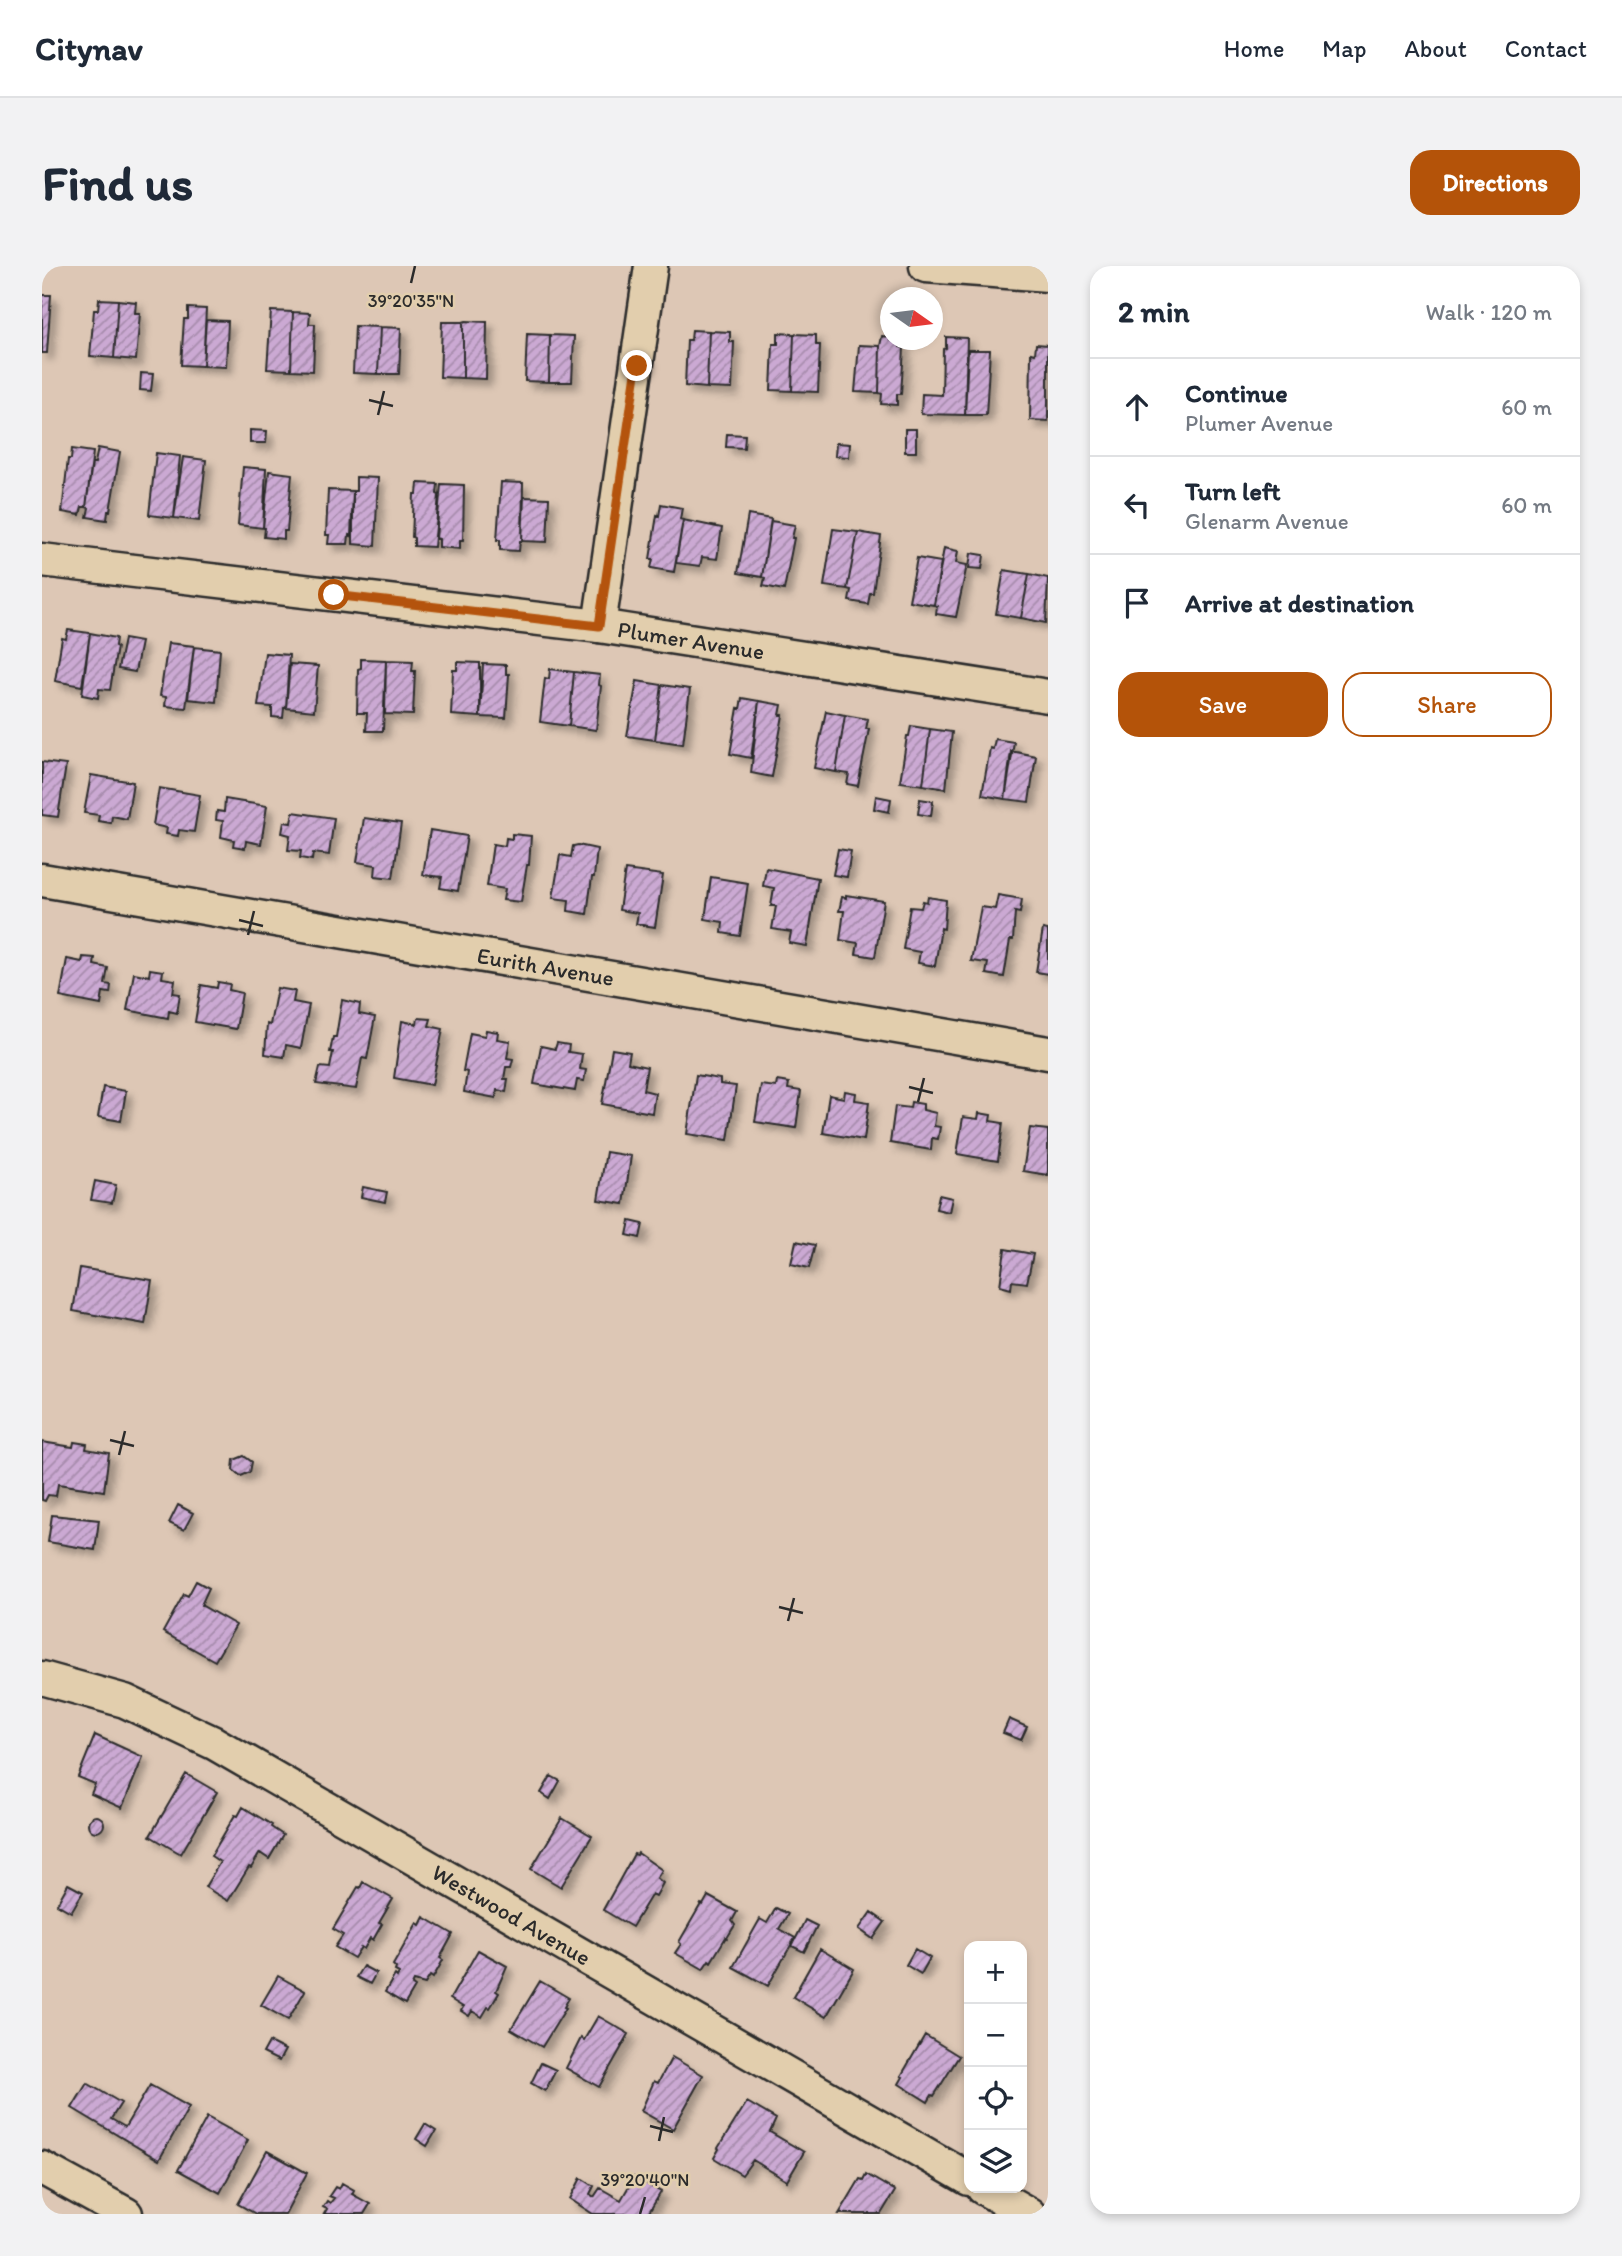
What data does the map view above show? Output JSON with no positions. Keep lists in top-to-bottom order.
{
  "streets": {
    "street": ["Plumer Avenue", "Eurith Avenue", "Westwood Avenue"]
  },
  "north": "right",
  "page": {
    "header": "Citynav",
    "nav": [
      "Home",
      "Map",
      "About",
      "Contact"
    ],
    "buttons": [
      "Directions",
      ["Save", "Share"]
    ],
    "title": "Find us",
    "heading": ["2 min", "Walk · 120 m"],
    "list": [
      ["Continue", "Plumer Avenue", "60 m"],
      ["Turn left", "Glenarm Avenue", "60 m"],
      "Arrive at destination"
    ],
    "map_buttons": ["+", "−"]
  },
  "coordinates": ["39°20'35\"N", "39°20'40\"N"]
}
